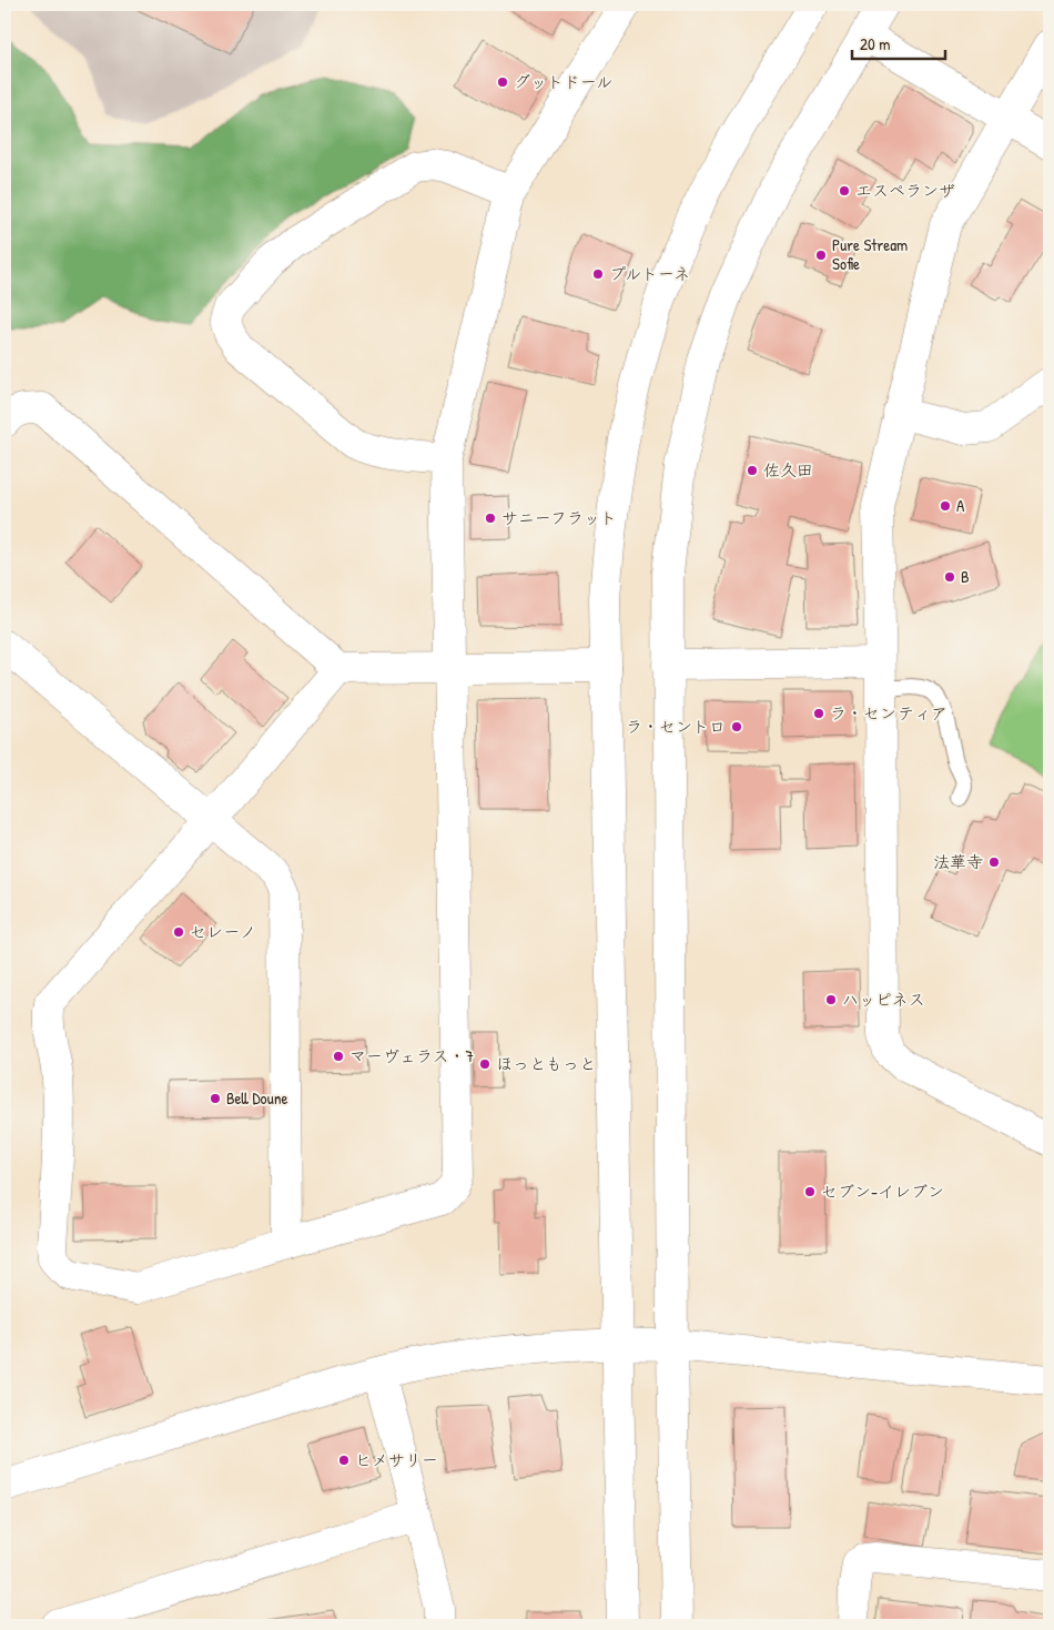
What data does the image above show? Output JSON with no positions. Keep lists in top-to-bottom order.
{
  "places": [
    "グットドール",
    "エスペランザ",
    "Pure Stream Sofie",
    "プルトーネ",
    "佐久田",
    "A",
    "サニーフラット",
    "B",
    "ラ・センティア",
    "ラ・セントロ",
    "法華寺",
    "セレーノ",
    "ハッピネス",
    "マーヴェラス・7",
    "ほっともっと",
    "Bell Doune",
    "セブン-イレブン",
    "ヒメサリー"
  ],
  "scale_bar": "20 m"
}
